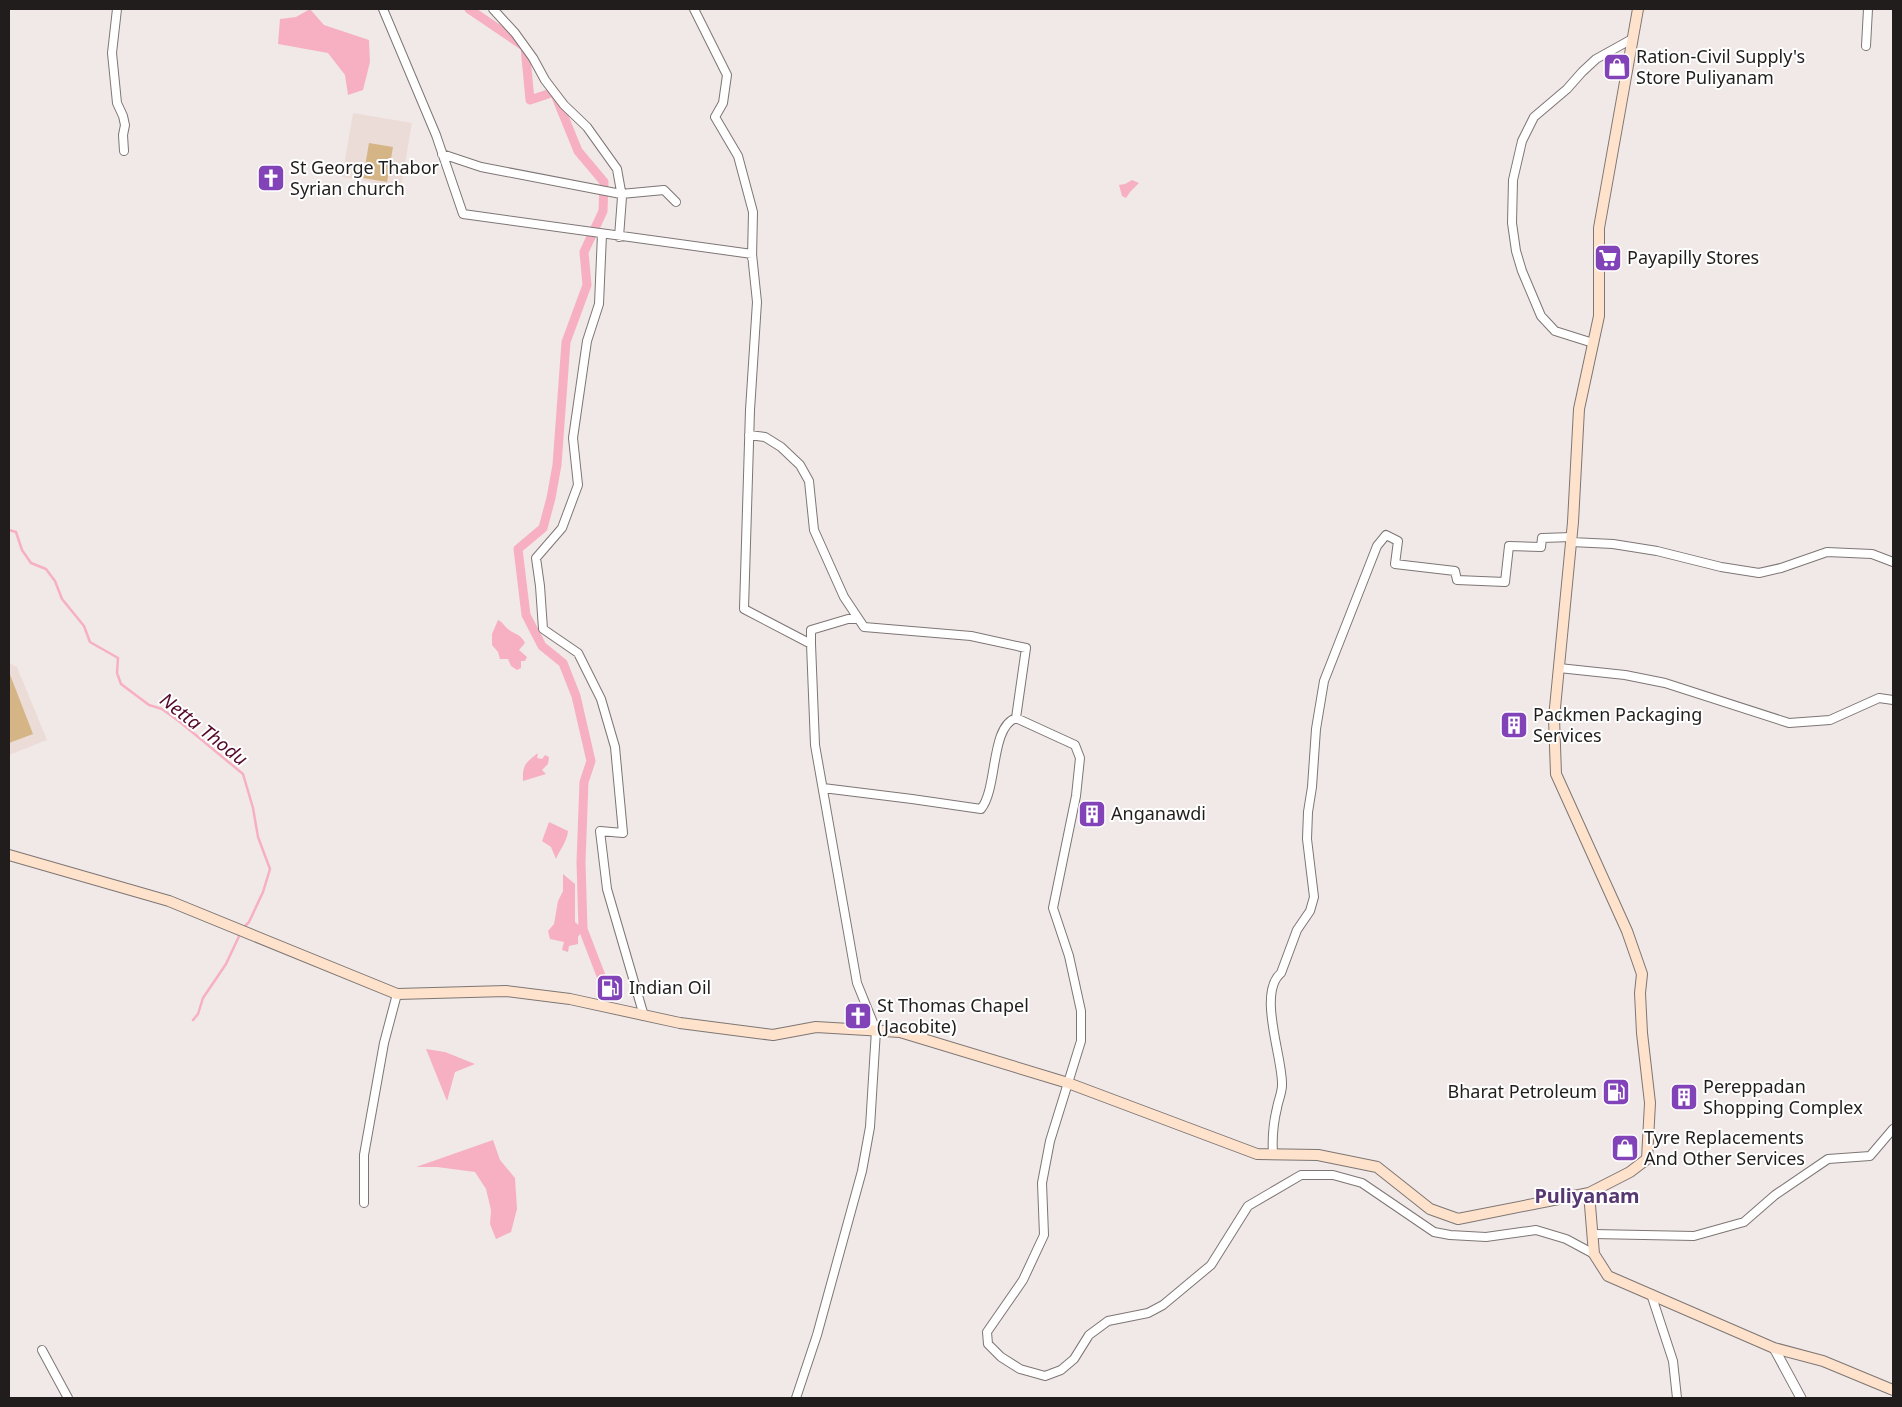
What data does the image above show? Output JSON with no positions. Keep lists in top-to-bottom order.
{
  "districts": ["Puliyanam"],
  "water": ["Netta Thodu"],
  "places": {
    "shop": ["Ration-Civil Supply's Store Puliyanam", "Tyre Replacements And Other Services"],
    "church": ["St George Thabor Syrian church", "St Thomas Chapel (Jacobite)"],
    "supermarket": ["Payapilly Stores"],
    "building": ["Packmen Packaging Services", "Anganawdi", "Pereppadan Shopping Complex"],
    "fuel station": ["Indian Oil", "Bharat Petroleum"]
  }
}
